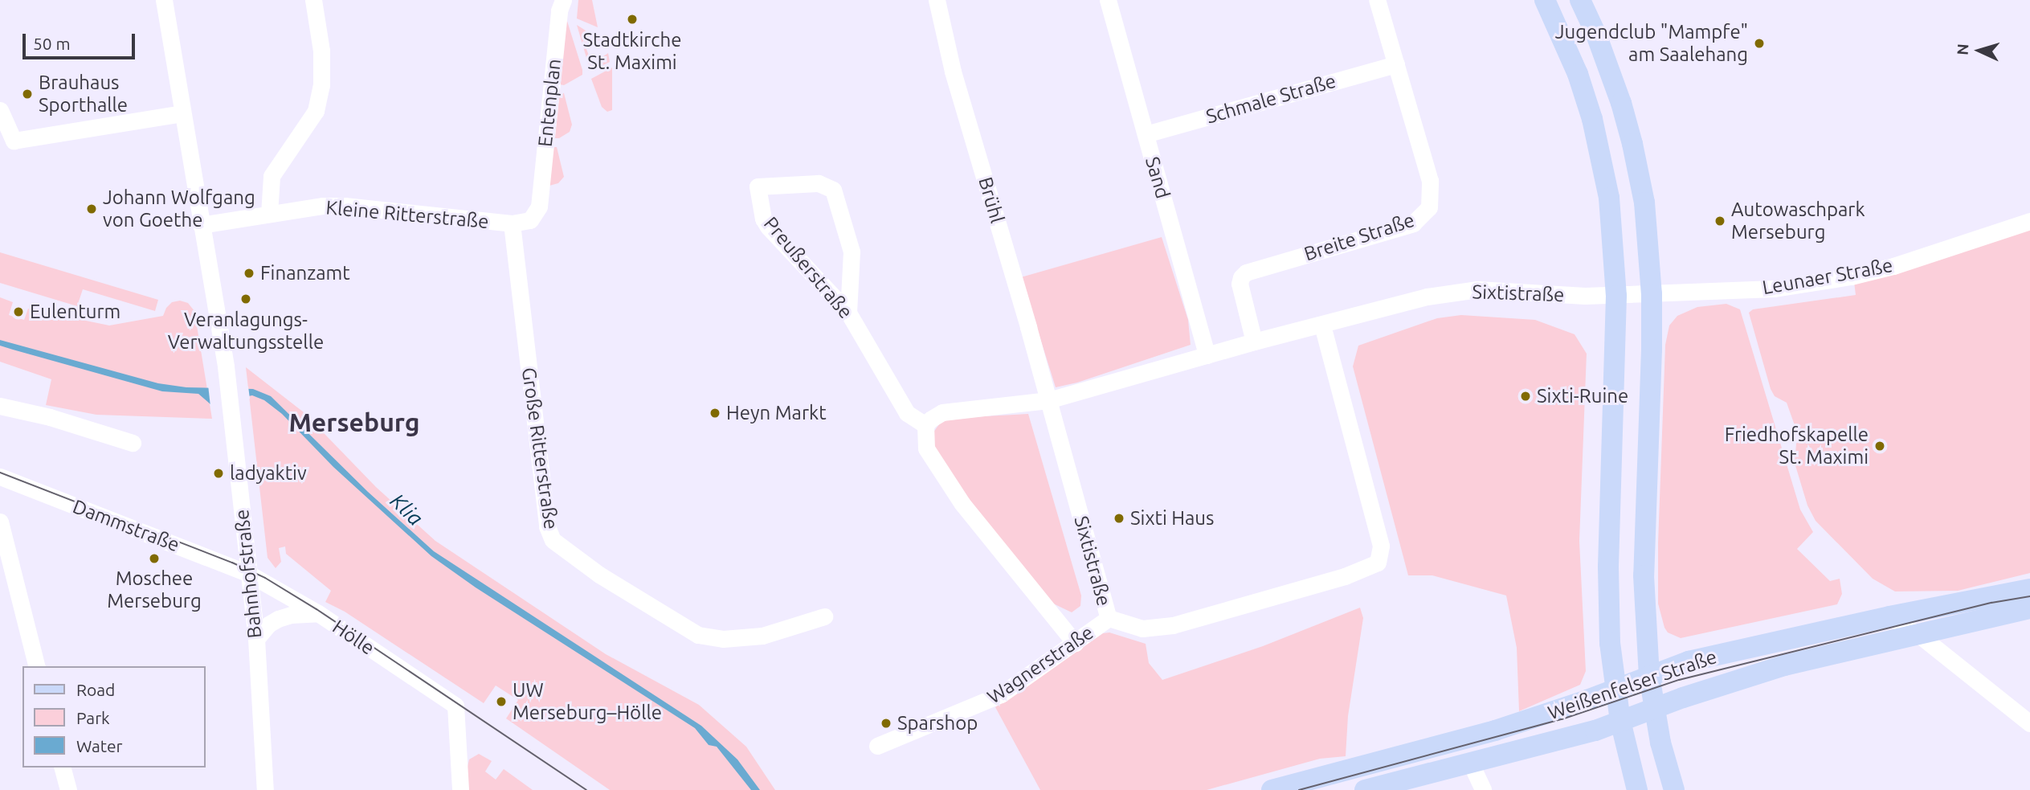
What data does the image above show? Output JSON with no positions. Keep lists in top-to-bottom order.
{
  "streets": {
    "main road": ["Weißenfelser Straße"],
    "street": [
      "Schmale Straße",
      "Entenplan",
      "Sand",
      "Brühl",
      "Kleine Ritterstraße",
      "Breite Straße",
      "Preußerstraße",
      "Leunaer Straße",
      "Sixtistraße",
      "Große Ritterstraße",
      "Dammstraße",
      "Bahnhofstraße",
      "Hölle",
      "Wagnerstraße"
    ]
  },
  "crossings": [
    ["Schmale Straße", "Sand"],
    ["Schmale Straße", "Breite Straße"],
    ["Entenplan", "Kleine Ritterstraße"],
    ["Sand", "Sixtistraße"],
    ["Brühl", "Sixtistraße"],
    ["Kleine Ritterstraße", "Große Ritterstraße"],
    ["Kleine Ritterstraße", "Bahnhofstraße"],
    ["Breite Straße", "Sixtistraße"],
    ["Leunaer Straße", "Sixtistraße"],
    ["Sixtistraße", "Wagnerstraße"],
    ["Dammstraße", "Bahnhofstraße"],
    ["Dammstraße", "Hölle"],
    ["Bahnhofstraße", "Hölle"]
  ],
  "districts": ["Merseburg"],
  "water": ["Klia"],
  "places": [
    "Stadtkirche St. Maximi",
    "Jugendclub \"Mampfe\" am Saalehang",
    "Brauhaus Sporthalle",
    "Johann Wolfgang von Goethe",
    "Autowaschpark Merseburg",
    "Finanzamt",
    "Veranlagungs- Verwaltungsstelle",
    "Eulenturm",
    "Sixti-Ruine",
    "Heyn Markt",
    "Friedhofskapelle St. Maximi",
    "ladyaktiv",
    "Sixti Haus",
    "Moschee Merseburg",
    "UW Merseburg–Hölle",
    "Sparshop"
  ],
  "legend": ["Road", "Park", "Water"],
  "scale_bar": "50 m",
  "north": "left"
}
